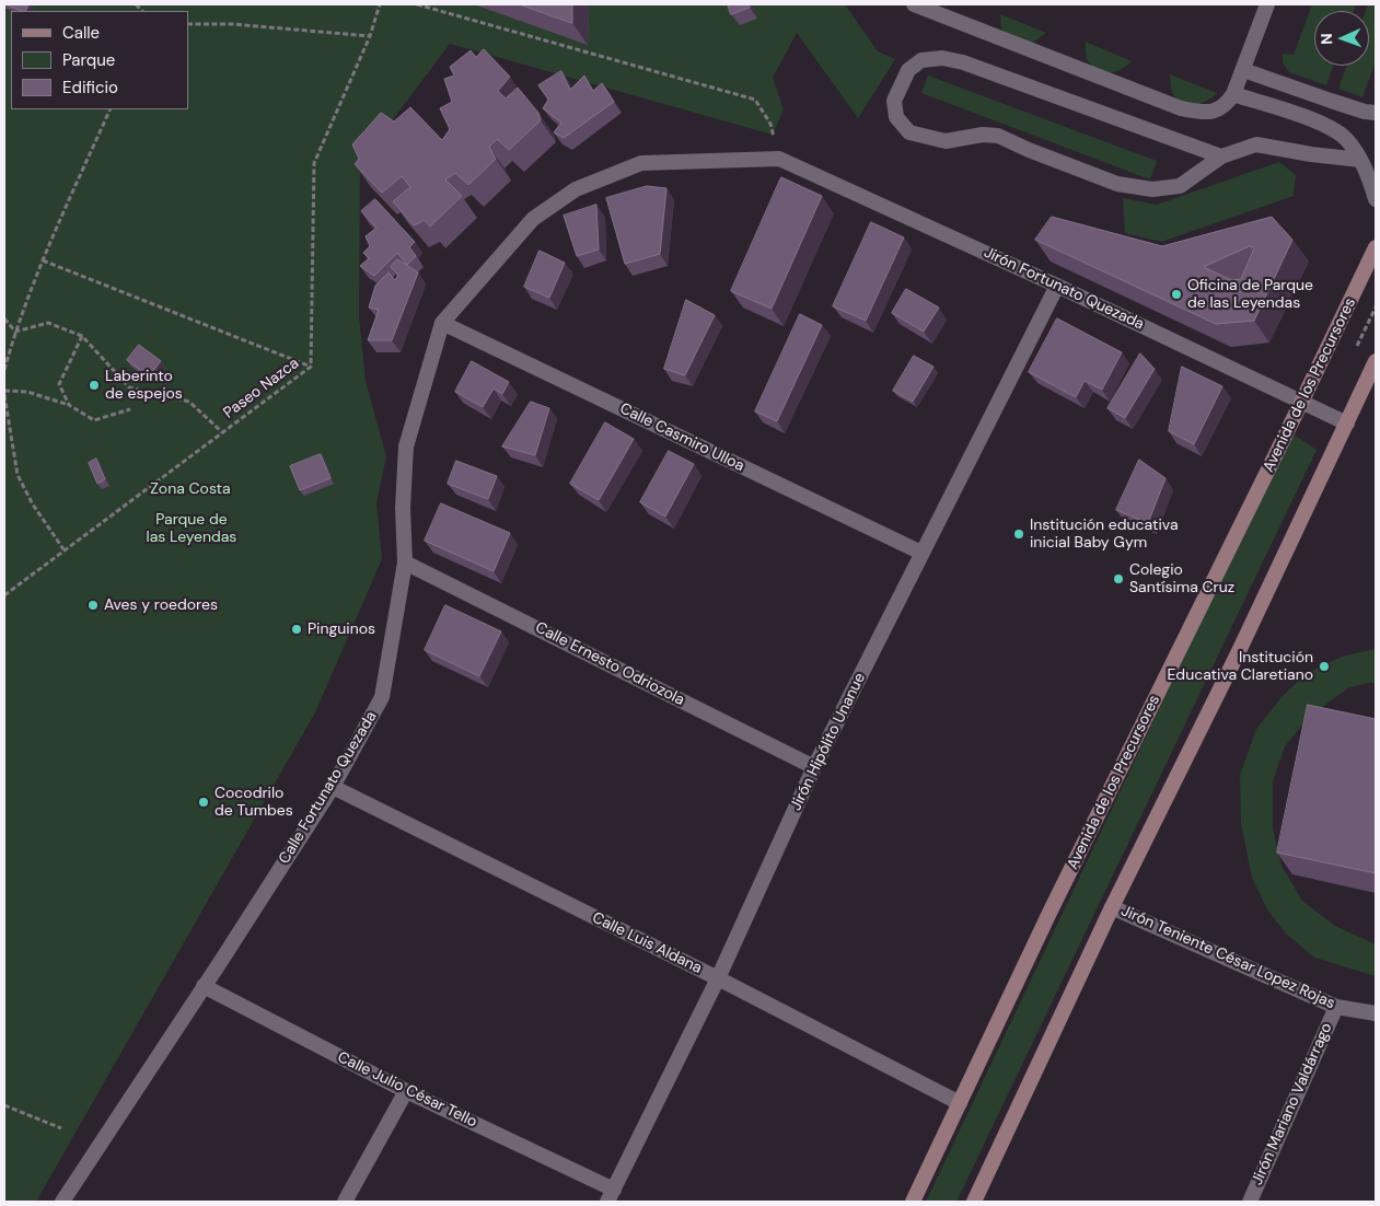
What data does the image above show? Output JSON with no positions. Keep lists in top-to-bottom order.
{
  "streets": {
    "main road": ["Avenida de los Precursores"],
    "street": [
      "Jirón Fortunato Quezada",
      "Calle Casmiro Ulloa",
      "Calle Ernesto Odriozola",
      "Jirón Hipólito Unanue",
      "Calle Fortunato Quezada",
      "Calle Luis Aldana",
      "Jirón Teniente César Lopez Rojas",
      "Calle Julio César Tello",
      "Jirón Mariano Valdárrago"
    ],
    "path": ["Paseo Nazca"]
  },
  "crossings": [
    ["Jirón Fortunato Quezada", "Avenida de los Precursores"],
    ["Jirón Fortunato Quezada", "Jirón Hipólito Unanue"],
    ["Jirón Fortunato Quezada", "Calle Fortunato Quezada"],
    ["Avenida de los Precursores", "Calle Luis Aldana"],
    ["Calle Casmiro Ulloa", "Jirón Hipólito Unanue"],
    ["Calle Casmiro Ulloa", "Calle Fortunato Quezada"],
    ["Calle Ernesto Odriozola", "Jirón Hipólito Unanue"],
    ["Calle Ernesto Odriozola", "Calle Fortunato Quezada"],
    ["Jirón Hipólito Unanue", "Calle Luis Aldana"],
    ["Jirón Hipólito Unanue", "Calle Julio César Tello"],
    ["Calle Fortunato Quezada", "Calle Luis Aldana"],
    ["Calle Fortunato Quezada", "Calle Julio César Tello"],
    ["Jirón Teniente César Lopez Rojas", "Jirón Mariano Valdárrago"]
  ],
  "parks": ["Zona Costa", "Parque de las Leyendas"],
  "places": [
    "Oficina de Parque de las Leyendas",
    "Laberinto de espejos",
    "Institución educativa inicial Baby Gym",
    "Colegio Santísima Cruz",
    "Aves y roedores",
    "Pinguinos",
    "Institución Educativa Claretiano",
    "Cocodrilo de Tumbes"
  ],
  "legend": ["Calle", "Parque", "Edificio"],
  "north": "left"
}
